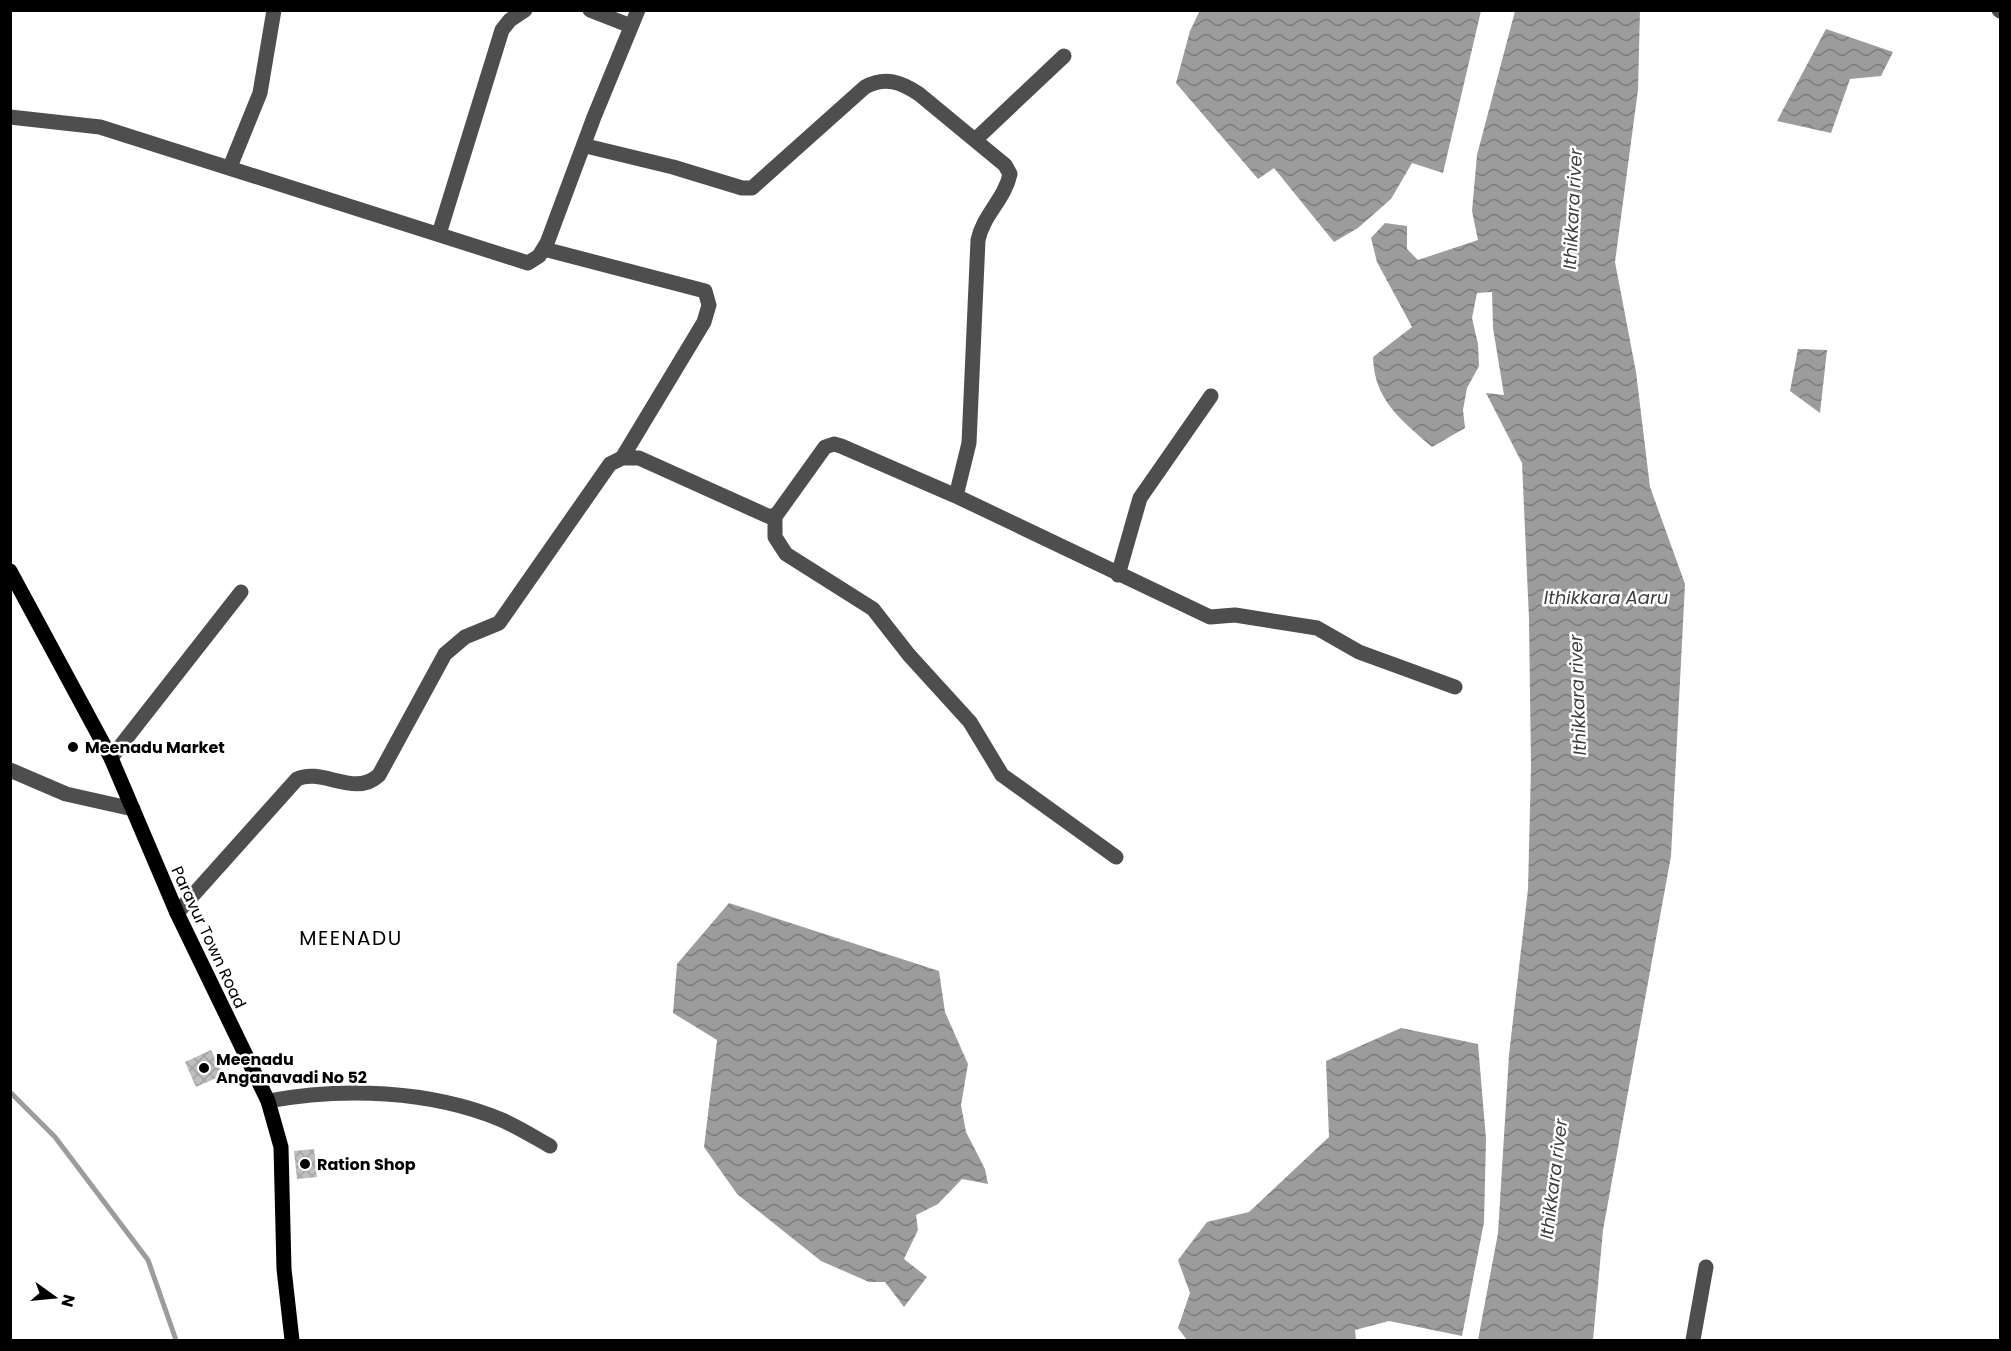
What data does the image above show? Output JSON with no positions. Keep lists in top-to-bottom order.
{
  "streets": {
    "main road": ["Paravur Town Road"]
  },
  "districts": ["MEENADU"],
  "water": ["Ithikkara river", "Ithikkara Aaru"],
  "places": ["Meenadu Market", "Meenadu Anganavadi No 52", "Ration Shop"],
  "north": "right"
}
